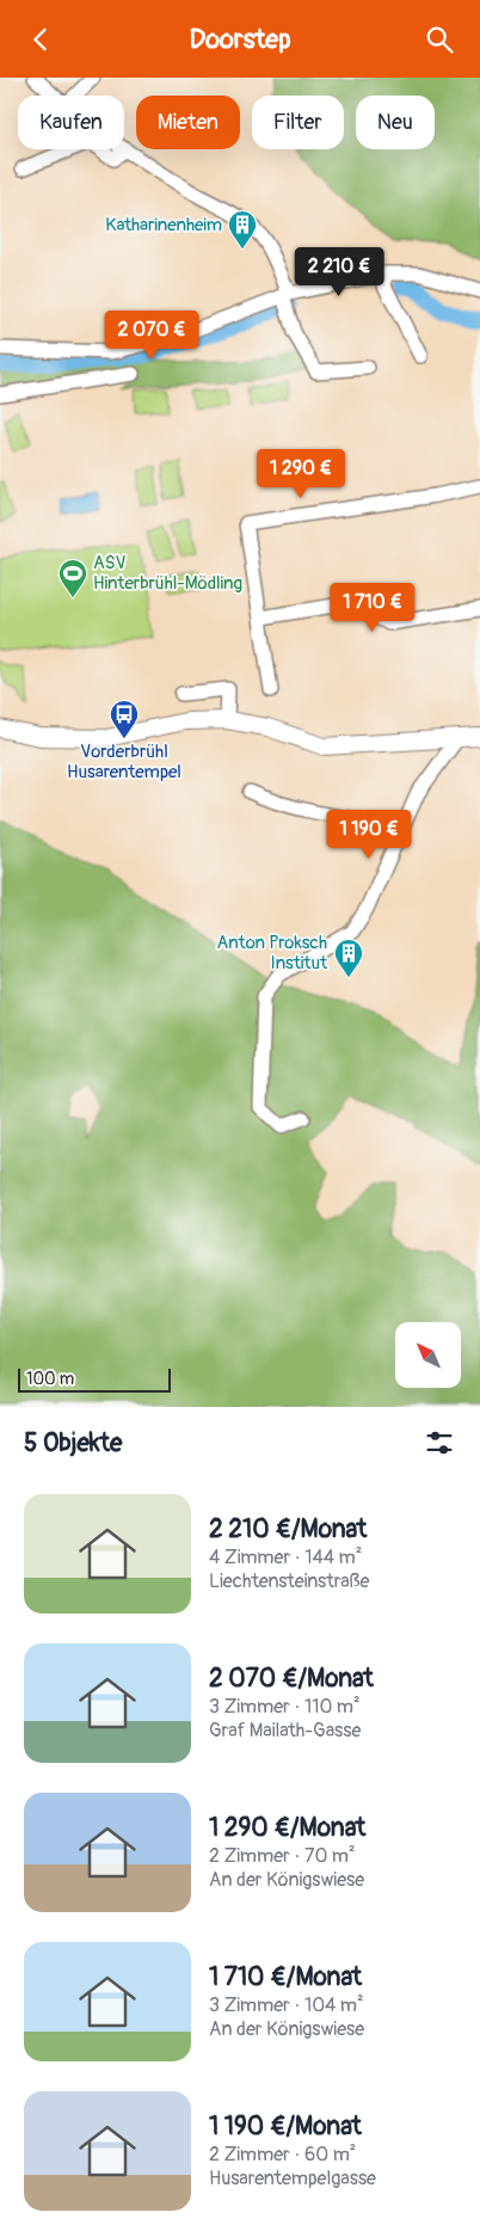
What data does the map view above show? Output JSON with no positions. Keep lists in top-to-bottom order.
{
  "places": {
    "building": ["Katharinenheim", "Anton Proksch Institut"],
    "sports": ["ASV Hinterbrühl-Mödling"],
    "bus stop": ["Vorderbrühl Husarentempel"]
  },
  "scale_bar": "100 m",
  "north": "top left",
  "page": {
    "header": "Doorstep",
    "chip": [
      "Kaufen",
      "Mieten",
      "Filter",
      "Neu"
    ],
    "price": [
      "2 210 €",
      "2 070 €",
      "1 290 €",
      "1 710 €",
      "1 190 €"
    ],
    "scale": "100 m",
    "heading": "5 Objekte",
    "list": [
      {
        "name": "2 210 €/Monat",
        "note": "4 Zimmer · 144 m² · Liechtensteinstraße"
      },
      {
        "name": "2 070 €/Monat",
        "note": "3 Zimmer · 110 m² · Graf Mailath-Gasse"
      },
      {
        "name": "1 290 €/Monat",
        "note": "2 Zimmer · 70 m² · An der Königswiese"
      },
      {
        "name": "1 710 €/Monat",
        "note": "3 Zimmer · 104 m² · An der Königswiese"
      },
      {
        "name": "1 190 €/Monat",
        "note": "2 Zimmer · 60 m² · Husarentempelgasse"
      }
    ]
  }
}
